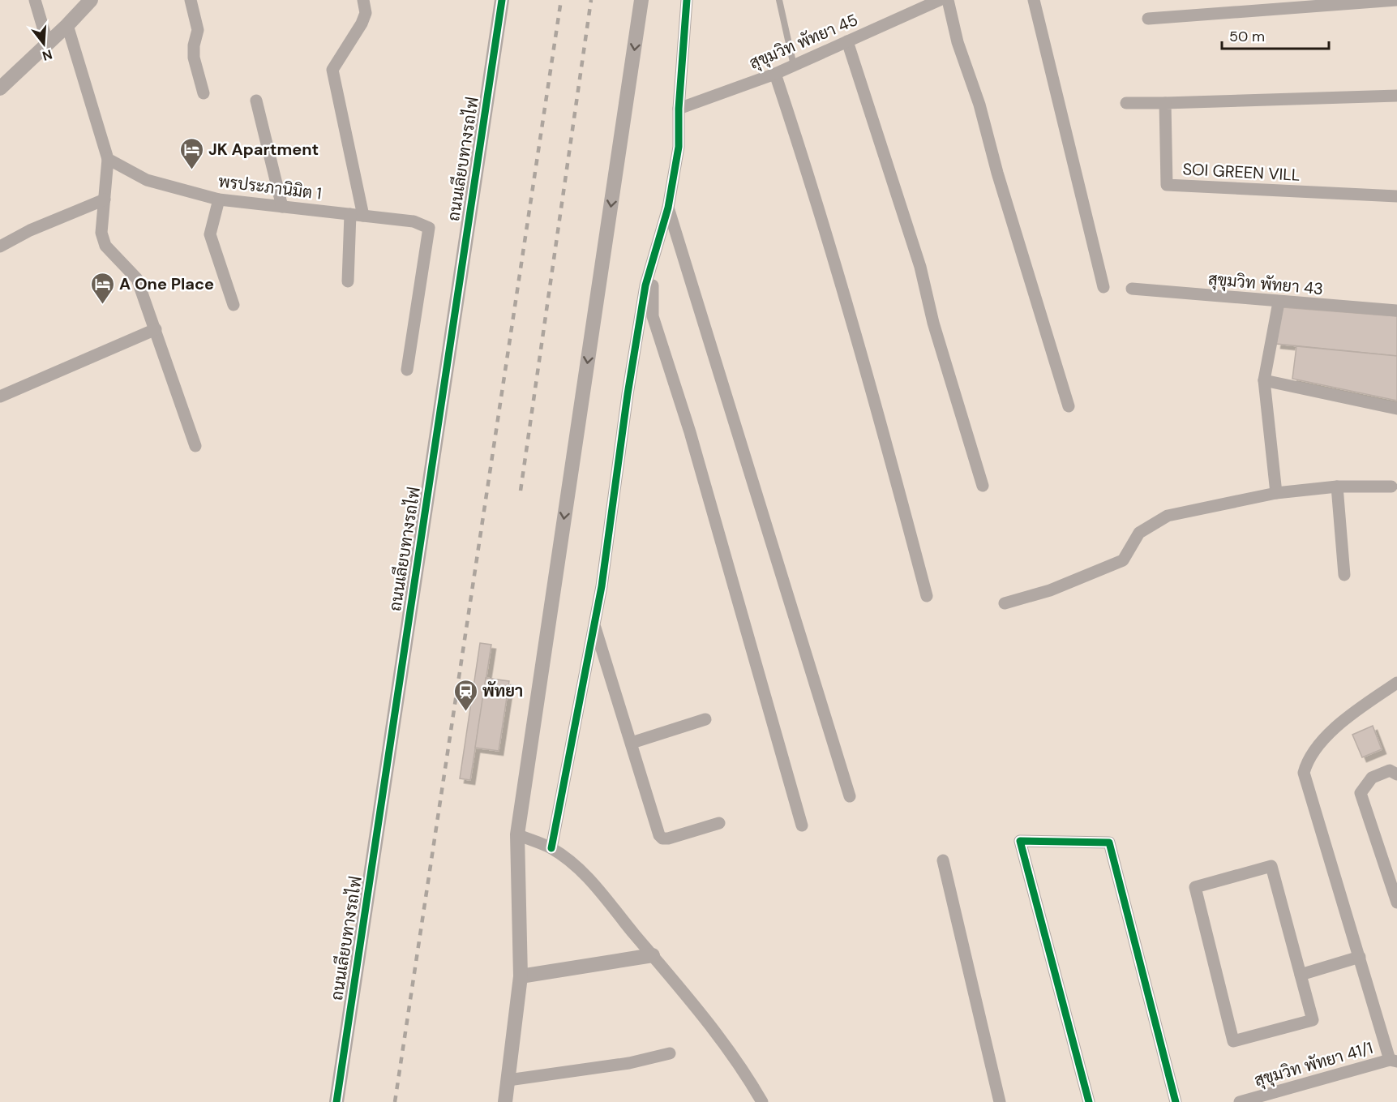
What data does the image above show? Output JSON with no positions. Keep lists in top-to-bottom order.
{
  "streets": {
    "street": [
      "สุขุมวิท พัทยา 45",
      "ถนนเลียบทางรถไฟ",
      "SOI GREEN VILL",
      "พรประภานิมิต 1",
      "สุขุมวิท พัทยา 43",
      "สุขุมวิท พัทยา 41/1"
    ]
  },
  "places": {
    "hotel": ["JK Apartment", "A One Place"],
    "station": ["พัทยา"]
  },
  "scale_bar": "50 m",
  "north": "bottom"
}
